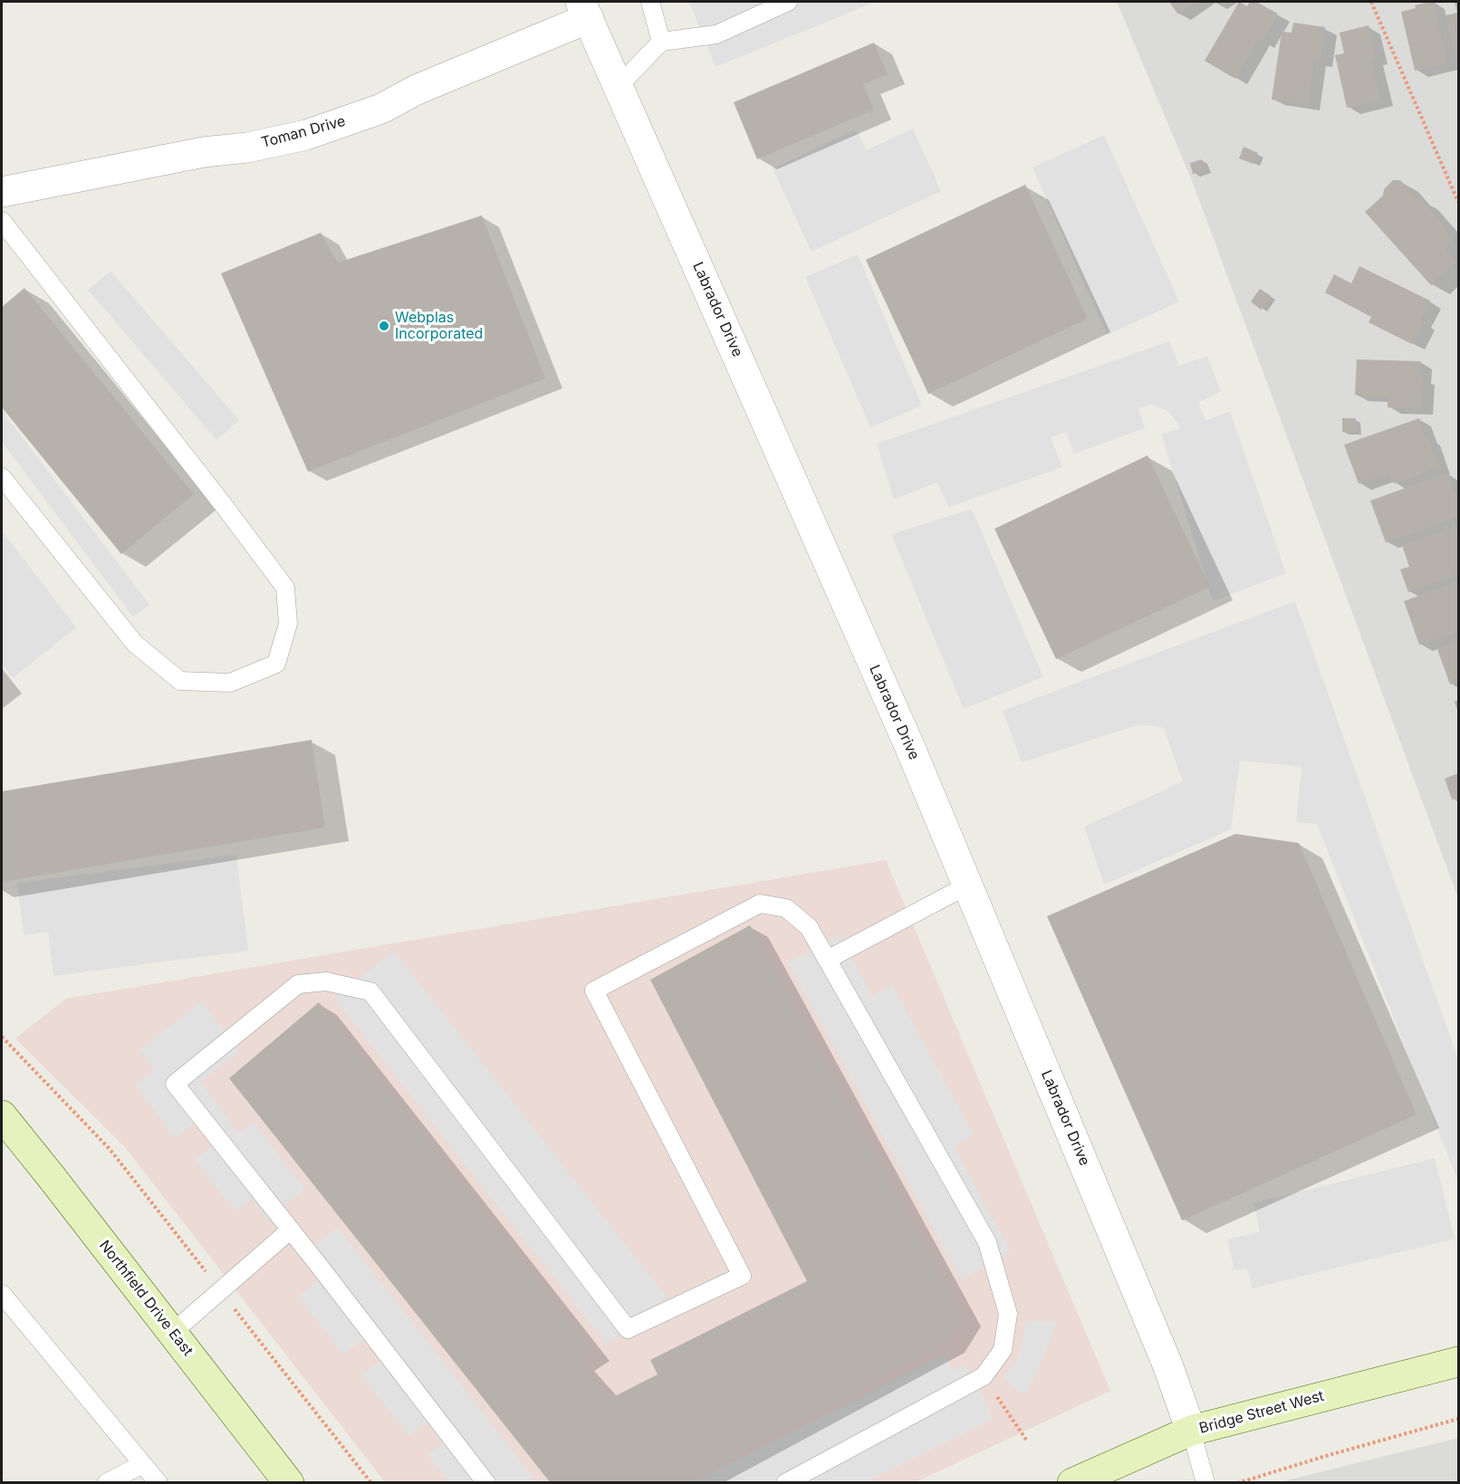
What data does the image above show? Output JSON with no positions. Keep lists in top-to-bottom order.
{
  "streets": {
    "main road": ["Northfield Drive East", "Bridge Street West"],
    "street": ["Toman Drive", "Labrador Drive"]
  },
  "crossings": [
    ["Toman Drive", "Labrador Drive"],
    ["Labrador Drive", "Bridge Street West"]
  ],
  "places": ["Webplas Incorporated"]
}
